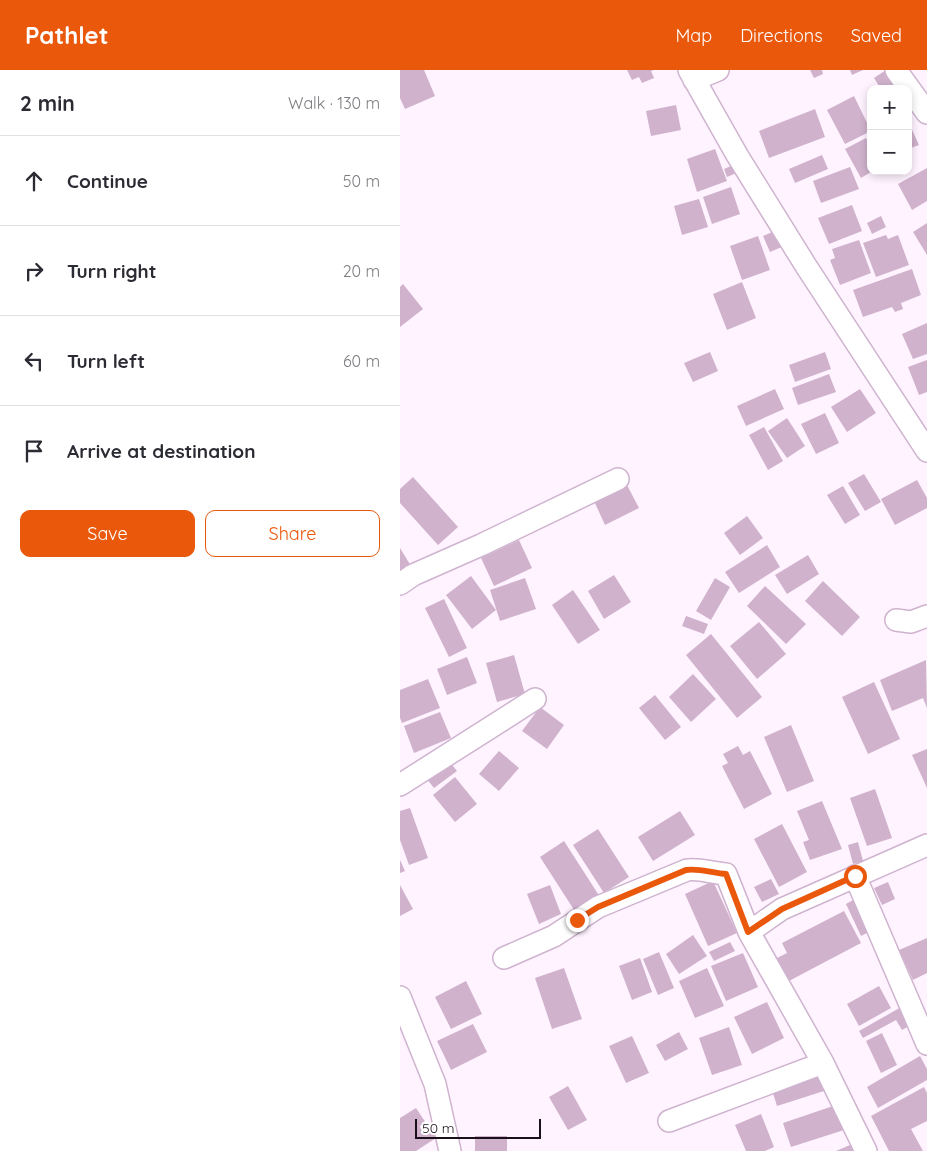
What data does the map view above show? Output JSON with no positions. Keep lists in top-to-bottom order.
{
  "scale_bar": "50 m",
  "page": {
    "header": "Pathlet",
    "nav": ["Map", "Directions", "Saved"],
    "heading": ["2 min", "Walk · 130 m"],
    "map_buttons": ["+", "−"],
    "list": [
      ["Continue", "50 m"],
      ["Turn right", "20 m"],
      ["Turn left", "60 m"],
      "Arrive at destination"
    ],
    "buttons": ["Save", "Share"],
    "scale": "50 m"
  }
}
